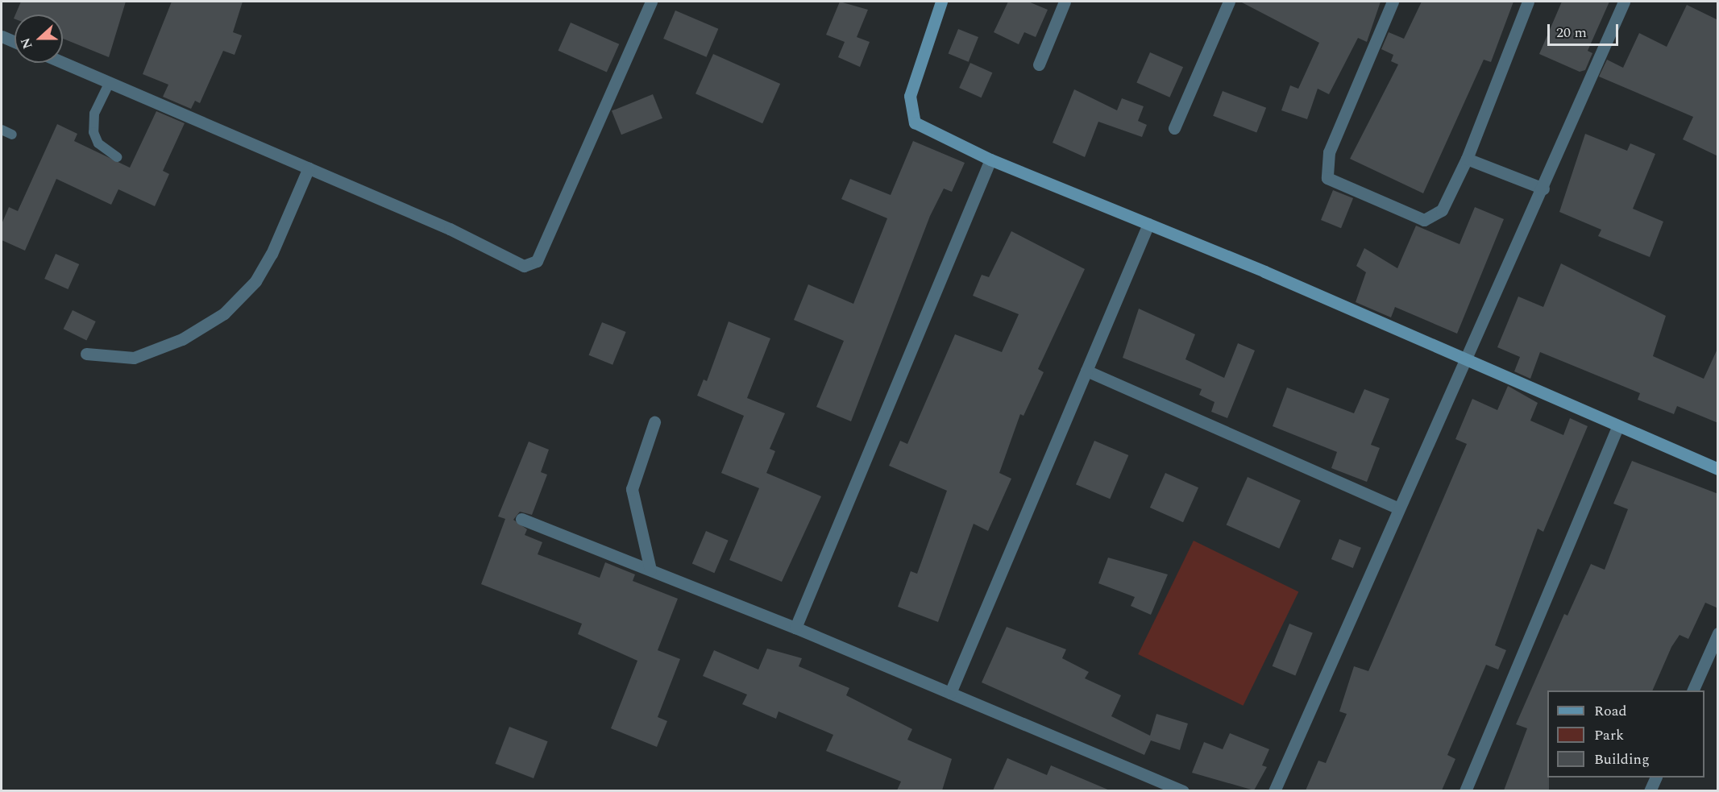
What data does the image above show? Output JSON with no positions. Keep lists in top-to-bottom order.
{
  "legend": ["Road", "Park", "Building"],
  "scale_bar": "20 m",
  "north": "left"
}
